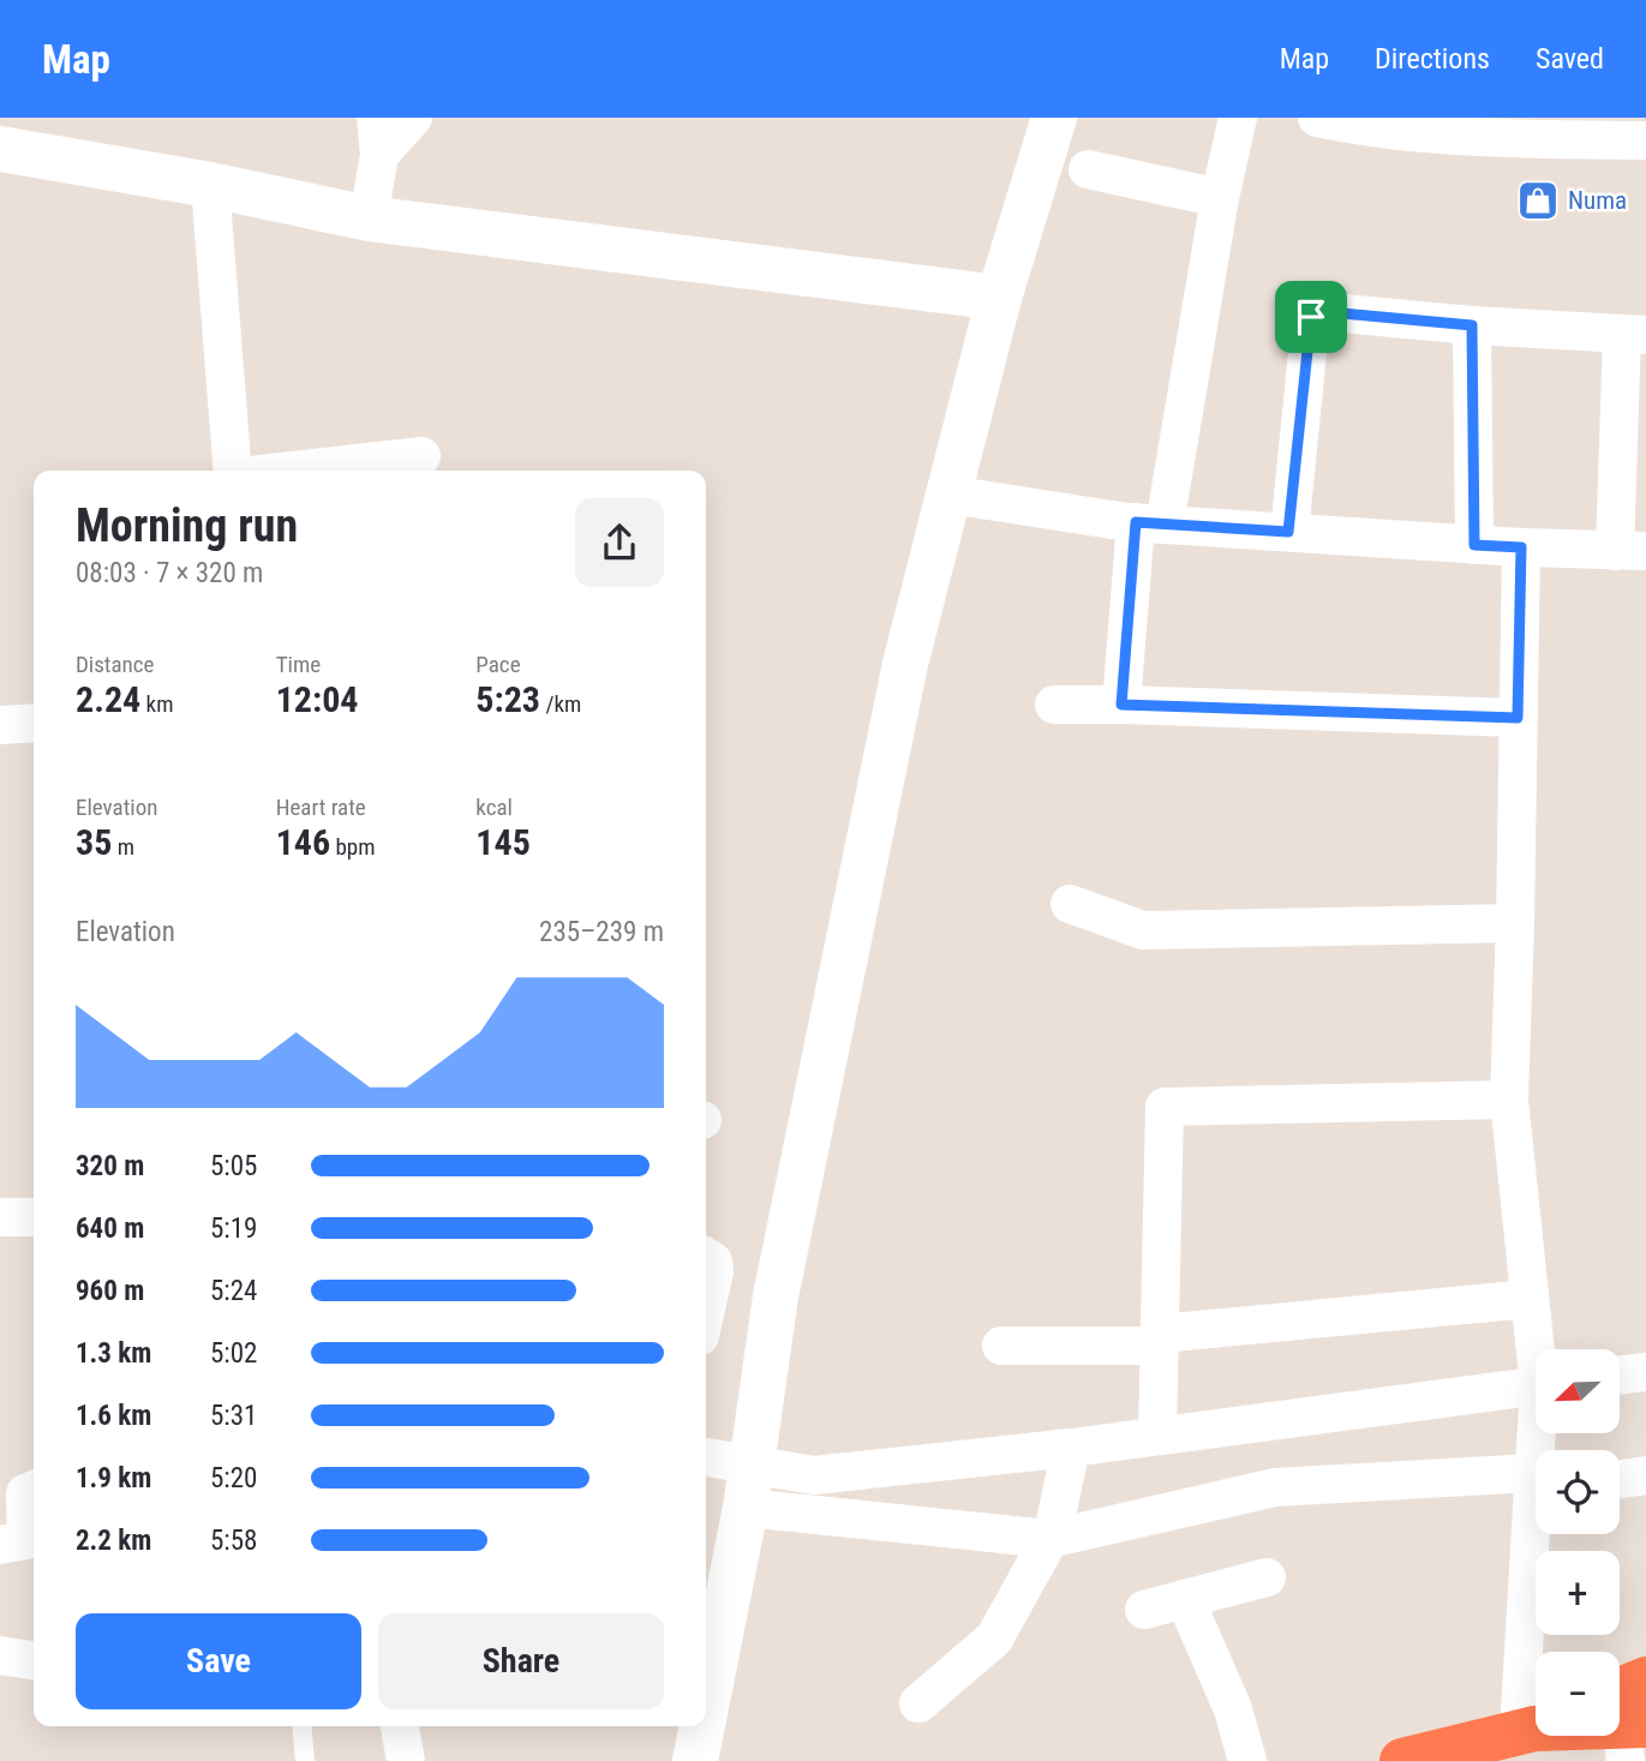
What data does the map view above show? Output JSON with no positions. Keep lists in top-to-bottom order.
{
  "places": {
    "shop": ["Numa"]
  },
  "north": "bottom left",
  "page": {
    "header": "Map",
    "nav": ["Map", "Directions", "Saved"],
    "heading": ["Morning run", "08:03 · 7 × 320 m"],
    "stats": [
      ["Distance", "2.24 km"],
      ["Time", "12:04"],
      ["Pace", "5:23 /km"],
      ["Elevation", "35 m"],
      ["Heart rate", "146 bpm"],
      ["kcal", "145"]
    ],
    "chart": ["Elevation", "235–239 m"],
    "list": [
      {
        "name": "320 m",
        "note": "5:05"
      },
      {
        "name": "640 m",
        "note": "5:19"
      },
      {
        "name": "960 m",
        "note": "5:24"
      },
      {
        "name": "1.3 km",
        "note": "5:02"
      },
      {
        "name": "1.6 km",
        "note": "5:31"
      },
      {
        "name": "1.9 km",
        "note": "5:20"
      },
      {
        "name": "2.2 km",
        "note": "5:58"
      }
    ],
    "map_buttons": ["+", "−"],
    "buttons": ["Save", "Share"]
  }
}
